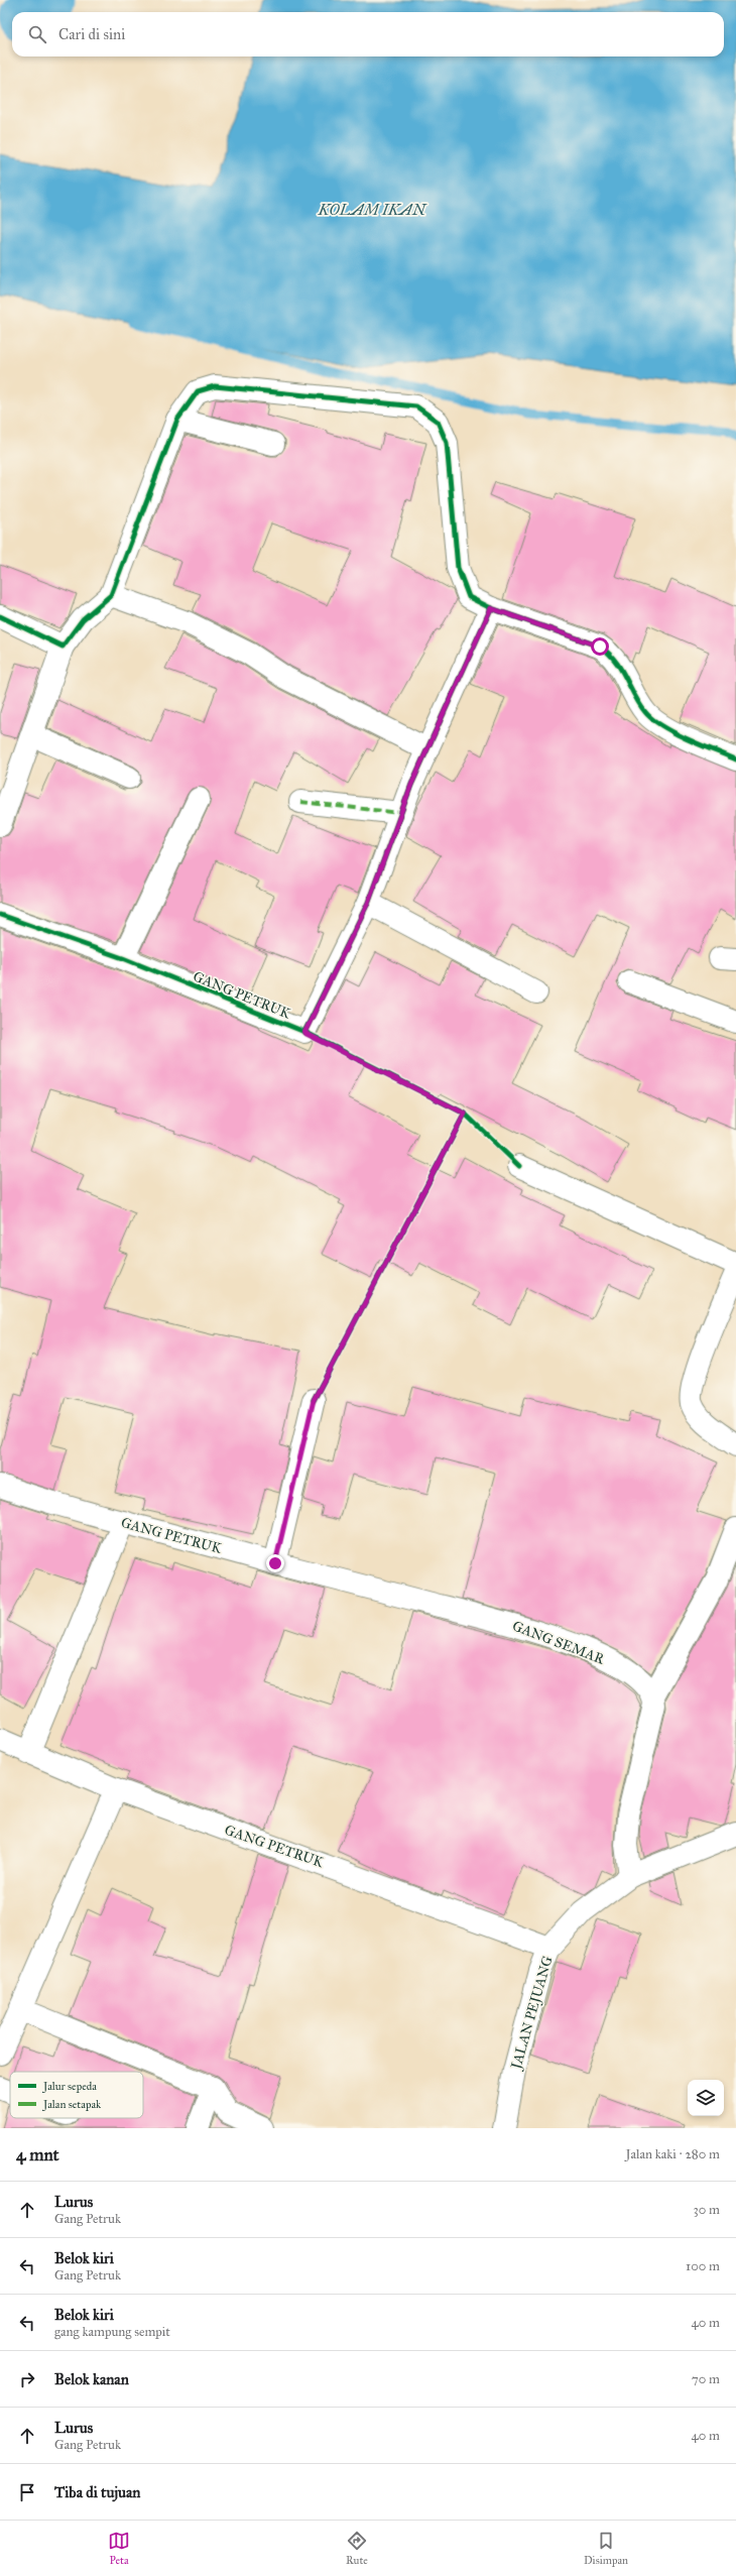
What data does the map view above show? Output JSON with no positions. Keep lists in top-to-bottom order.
{
  "streets": {
    "street": ["GANG PETRUK", "GANG SEMAR", "JALAN PEJUANG"]
  },
  "crossings": [
    ["GANG PETRUK", "GANG SEMAR"],
    ["GANG PETRUK", "JALAN PEJUANG"]
  ],
  "water": ["KOLAM IKAN"],
  "legend": ["Jalur sepeda", "Jalan setapak"],
  "page": {
    "search": "Cari di sini",
    "heading": ["4 mnt", "Jalan kaki · 280 m"],
    "list": [
      ["Lurus", "Gang Petruk", "30 m"],
      ["Belok kiri", "Gang Petruk", "100 m"],
      ["Belok kiri", "gang kampung sempit", "40 m"],
      ["Belok kanan", "70 m"],
      ["Lurus", "Gang Petruk", "40 m"],
      "Tiba di tujuan"
    ],
    "nav": ["Peta", "Rute", "Disimpan"]
  }
}
